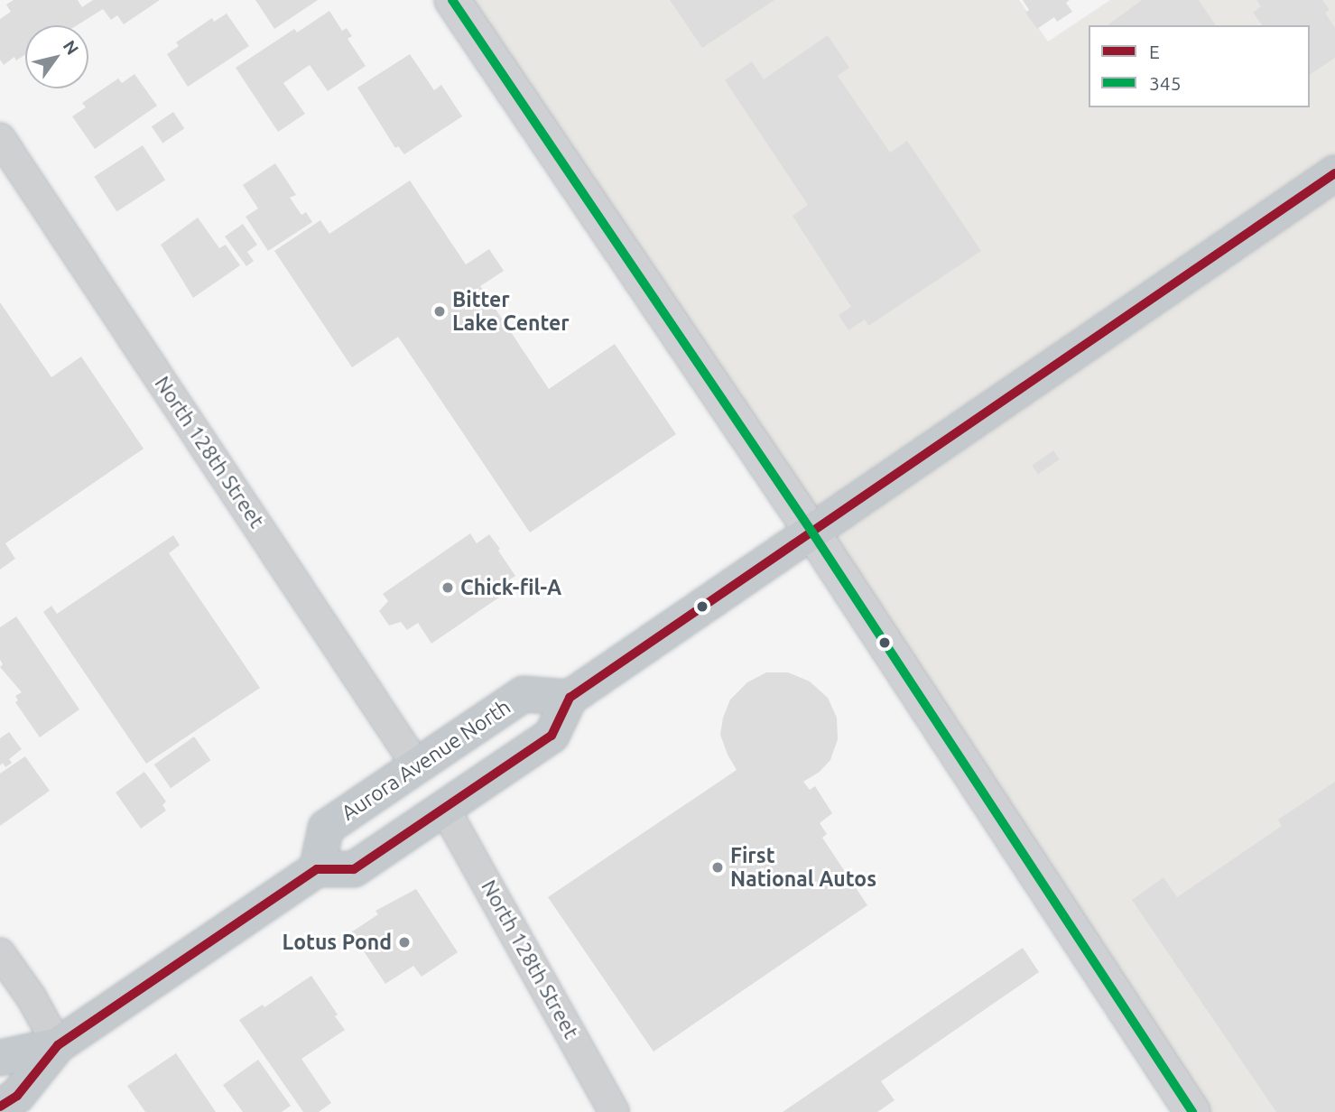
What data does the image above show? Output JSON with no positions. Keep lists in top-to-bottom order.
{
  "streets": {
    "highway": ["Aurora Avenue North"],
    "street": ["North 128th Street"]
  },
  "crossings": [
    ["North 128th Street", "Aurora Avenue North"]
  ],
  "places": [
    "Bitter Lake Center",
    "Chick-fil-A",
    "First National Autos",
    "Lotus Pond"
  ],
  "lines": ["transit line 345", "transit line E"],
  "legend": ["E", "345"],
  "north": "top right"
}
